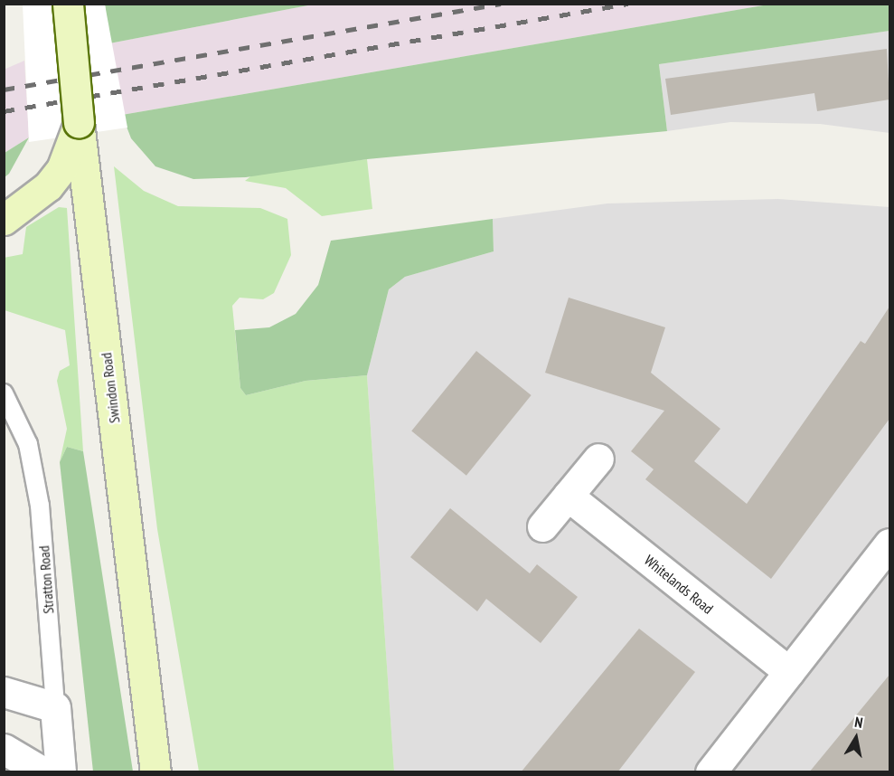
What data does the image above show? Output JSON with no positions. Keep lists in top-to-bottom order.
{
  "streets": {
    "main road": ["Swindon Road"],
    "street": ["Stratton Road", "Whitelands Road"]
  },
  "north": "top"
}
